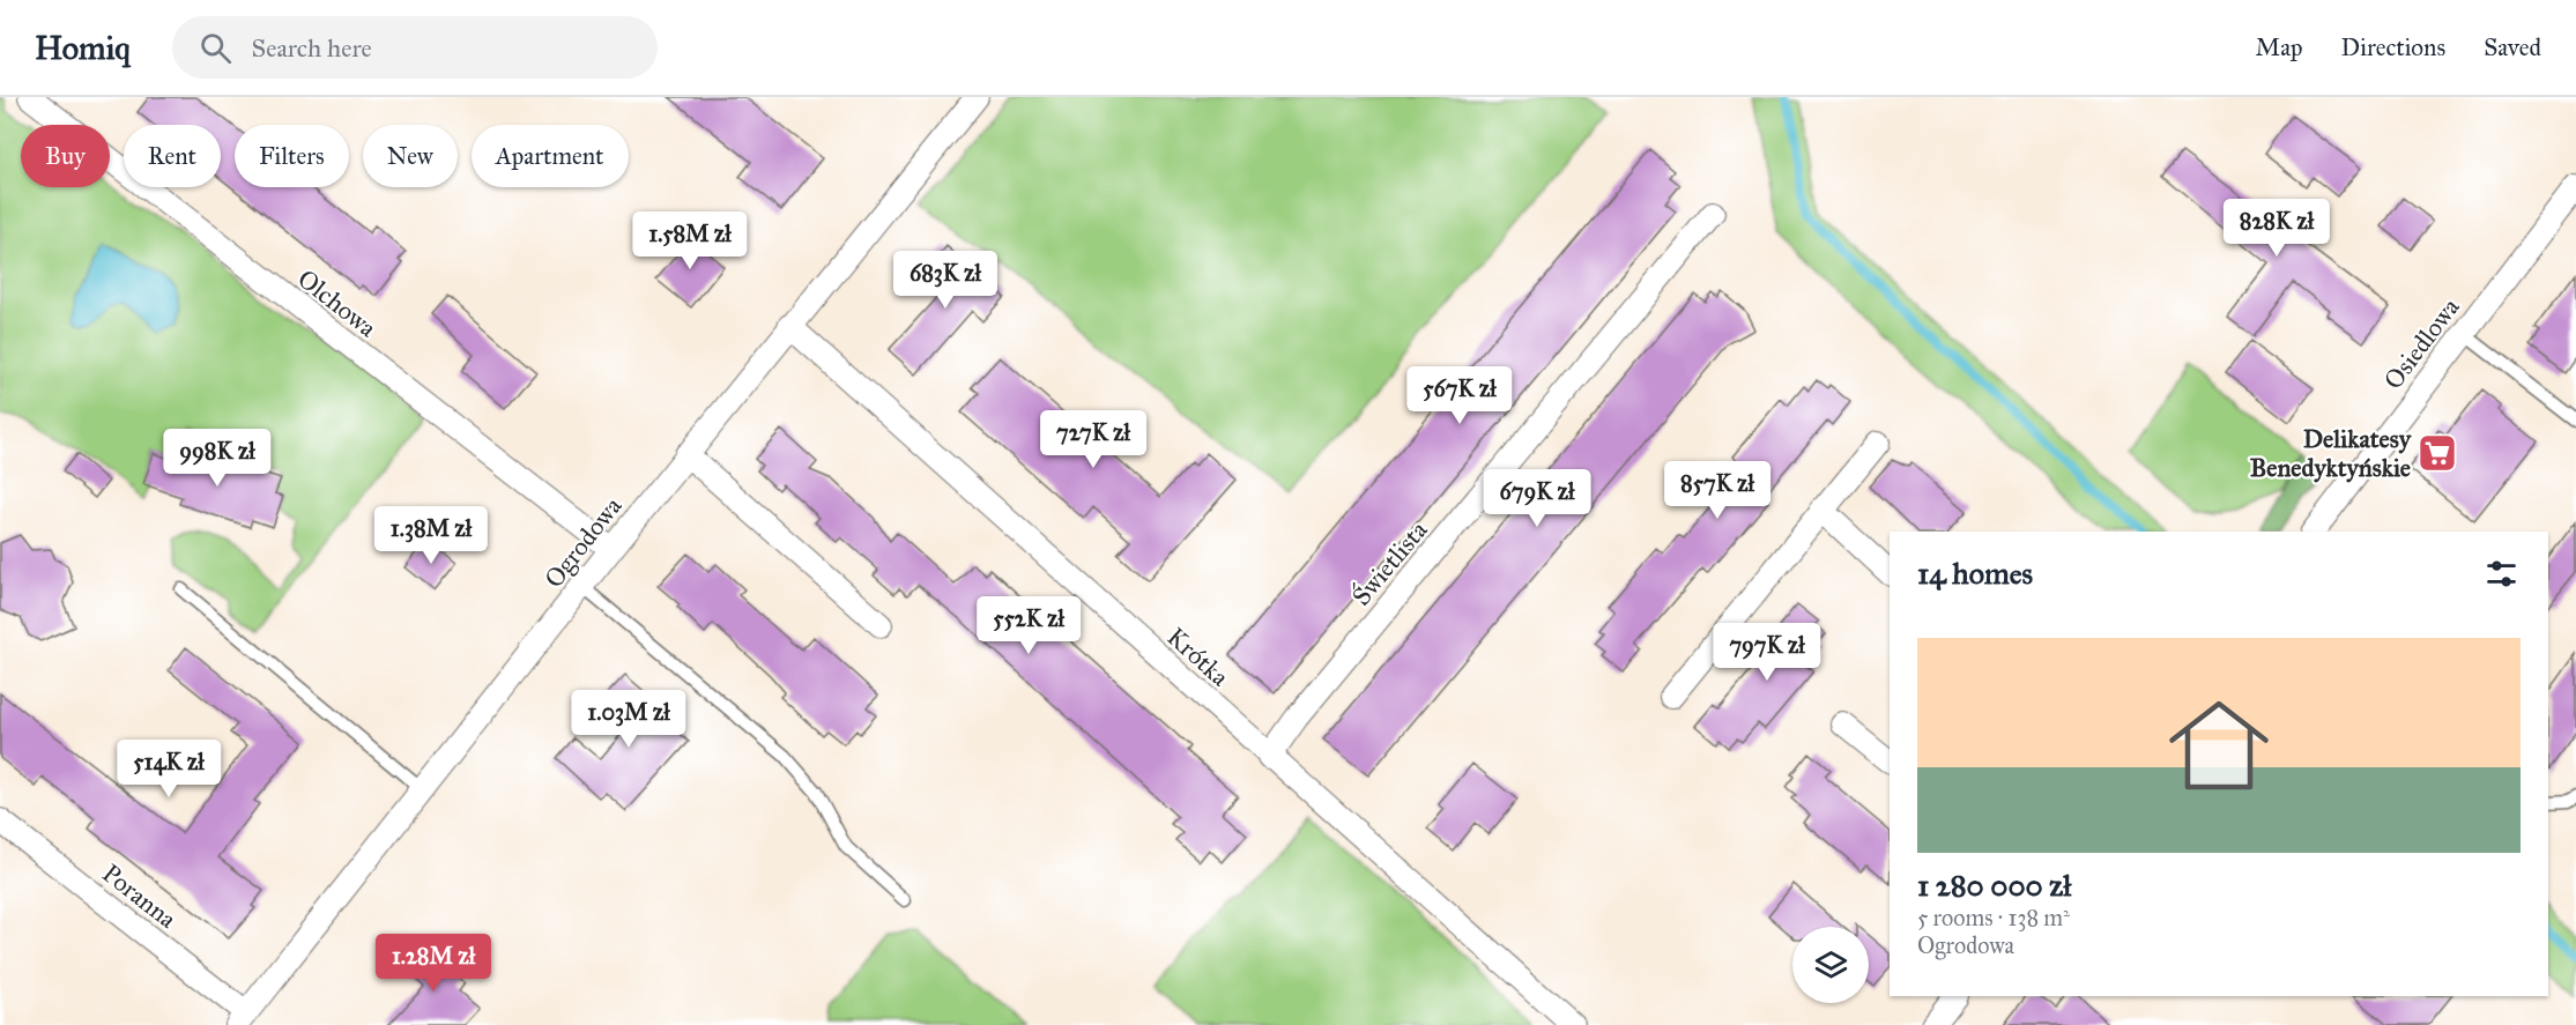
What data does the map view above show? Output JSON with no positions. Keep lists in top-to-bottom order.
{
  "streets": {
    "street": [
      "Olchowa",
      "Osiedlowa",
      "Ogrodowa",
      "Świetlista",
      "Krótka",
      "Poranna"
    ]
  },
  "crossings": [
    ["Olchowa", "Ogrodowa"],
    ["Ogrodowa", "Krótka"],
    ["Ogrodowa", "Poranna"],
    ["Świetlista", "Krótka"]
  ],
  "places": {
    "supermarket": ["Delikatesy Benedyktyńskie"]
  },
  "page": {
    "header": "Homiq",
    "search": "Search here",
    "nav": ["Map", "Directions", "Saved"],
    "chip": [
      "Buy",
      "Rent",
      "Filters",
      "New",
      "Apartment"
    ],
    "price": [
      "828K zł",
      "1.58M zł",
      "683K zł",
      "567K zł",
      "727K zł",
      "998K zł",
      "857K zł",
      "679K zł",
      "1.38M zł",
      "552K zł",
      "797K zł",
      "1.03M zł",
      "514K zł",
      "1.28M zł"
    ],
    "heading": "14 homes",
    "list": [
      {
        "name": "1 280 000 zł",
        "note": "5 rooms · 138 m² · Ogrodowa"
      }
    ]
  }
}
